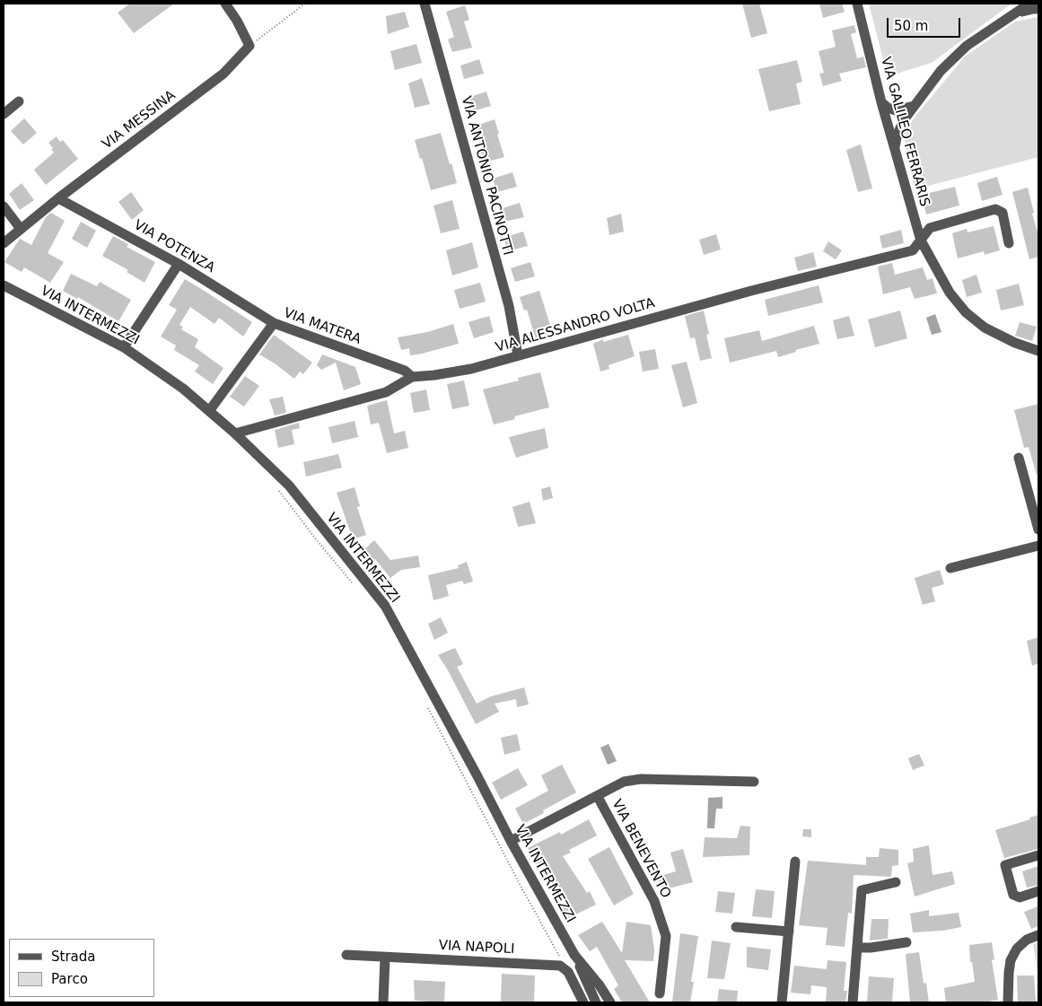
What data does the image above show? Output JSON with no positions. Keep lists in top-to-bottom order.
{
  "streets": {
    "street": [
      "VIA MESSINA",
      "VIA GALILEO FERRARIS",
      "VIA ANTONIO PACINOTTI",
      "VIA POTENZA",
      "VIA INTERMEZZI",
      "VIA ALESSANDRO VOLTA",
      "VIA MATERA",
      "VIA BENEVENTO",
      "VIA NAPOLI"
    ]
  },
  "crossings": [
    ["VIA MESSINA", "VIA POTENZA"],
    ["VIA GALILEO FERRARIS", "VIA ALESSANDRO VOLTA"],
    ["VIA ANTONIO PACINOTTI", "VIA ALESSANDRO VOLTA"],
    ["VIA POTENZA", "VIA MATERA"],
    ["VIA INTERMEZZI", "VIA ALESSANDRO VOLTA"],
    ["VIA INTERMEZZI", "VIA MATERA"],
    ["VIA INTERMEZZI", "VIA BENEVENTO"],
    ["VIA ALESSANDRO VOLTA", "VIA MATERA"]
  ],
  "legend": ["Strada", "Parco"],
  "scale_bar": "50 m"
}
